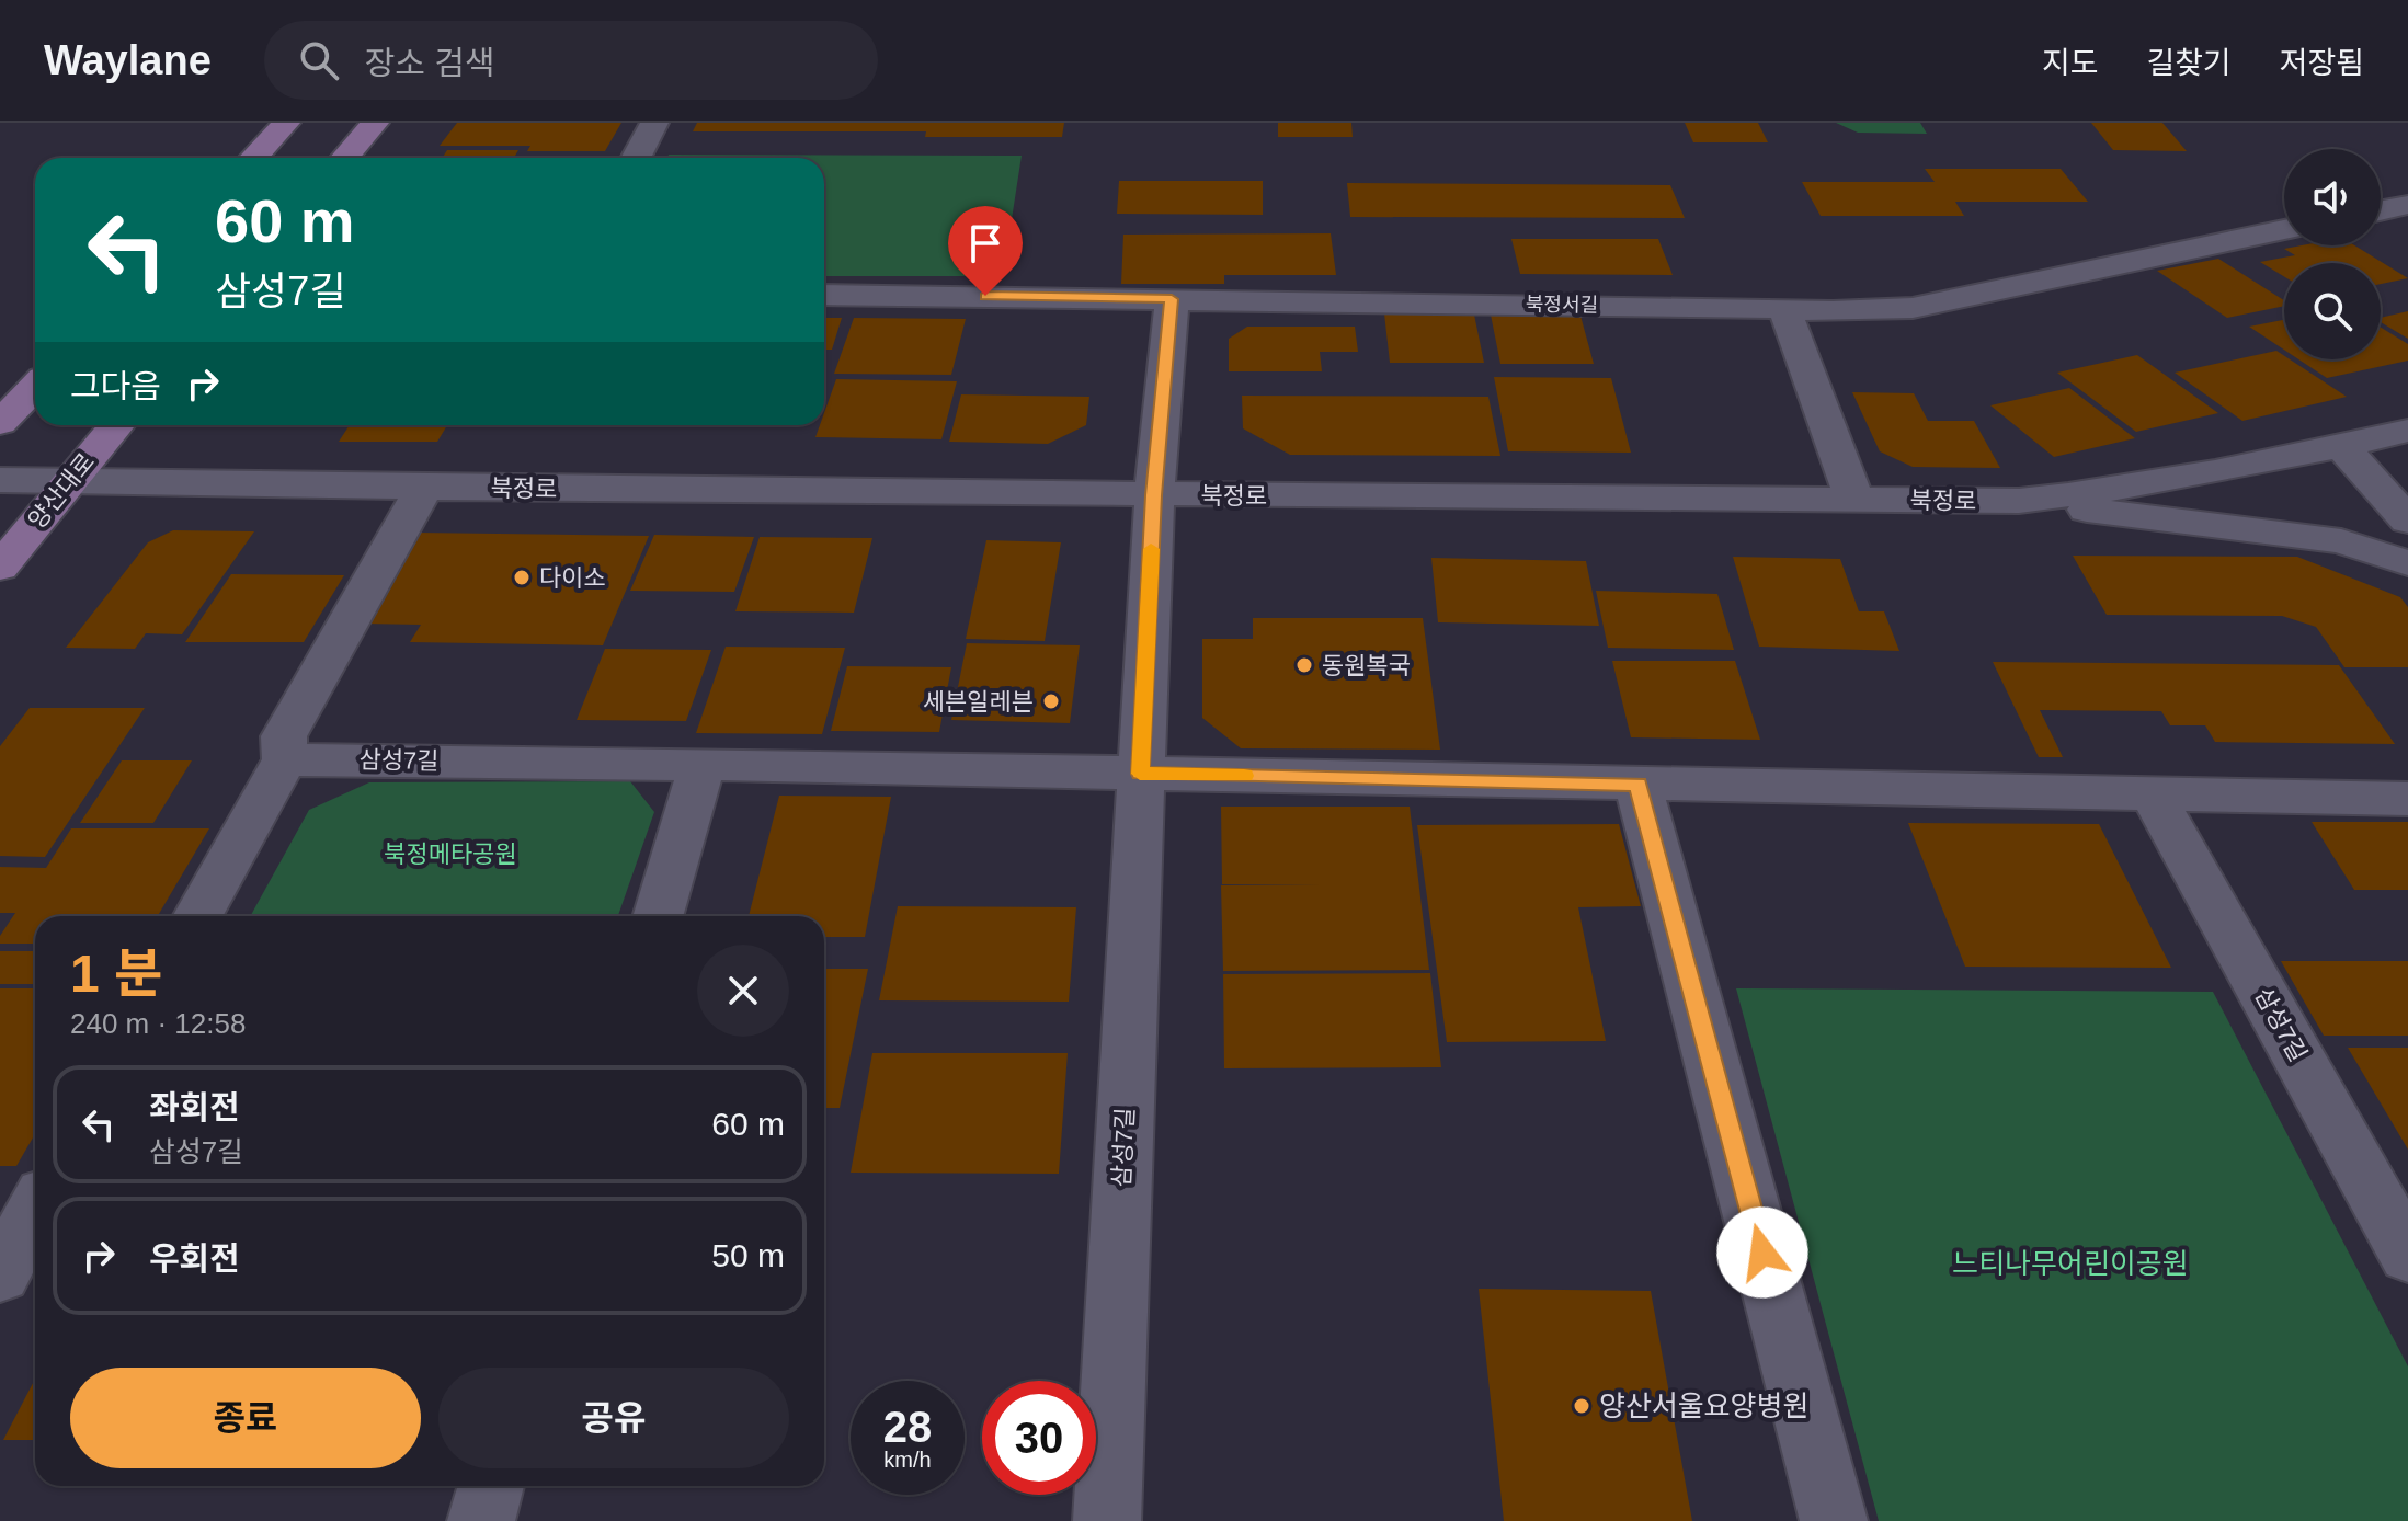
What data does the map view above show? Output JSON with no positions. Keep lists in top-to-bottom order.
{
  "streets": {
    "main road": ["양산대로"],
    "street": ["북정서길", "북정로", "삼성7길"]
  },
  "crossings": [
    ["북정로", "양산대로"]
  ],
  "parks": ["북정메타공원", "느티나무어린이공원"],
  "places": [
    "다이소",
    "동원복국",
    "세븐일레븐",
    "양산서울요양병원"
  ],
  "page": {
    "header": "Waylane",
    "search": "장소 검색",
    "nav": ["지도", "길찾기", "저장됨"],
    "turn": ["60 m", "삼성7길"],
    "then": "그다음",
    "heading": ["1 분", "240 m · 12:58"],
    "list": [
      {
        "name": "좌회전",
        "note": "삼성7길",
        "value": "60 m"
      },
      {
        "name": "우회전",
        "value": "50 m"
      }
    ],
    "buttons": ["종료", "공유"],
    "speed": "28 km/h",
    "limit": "30"
  }
}
